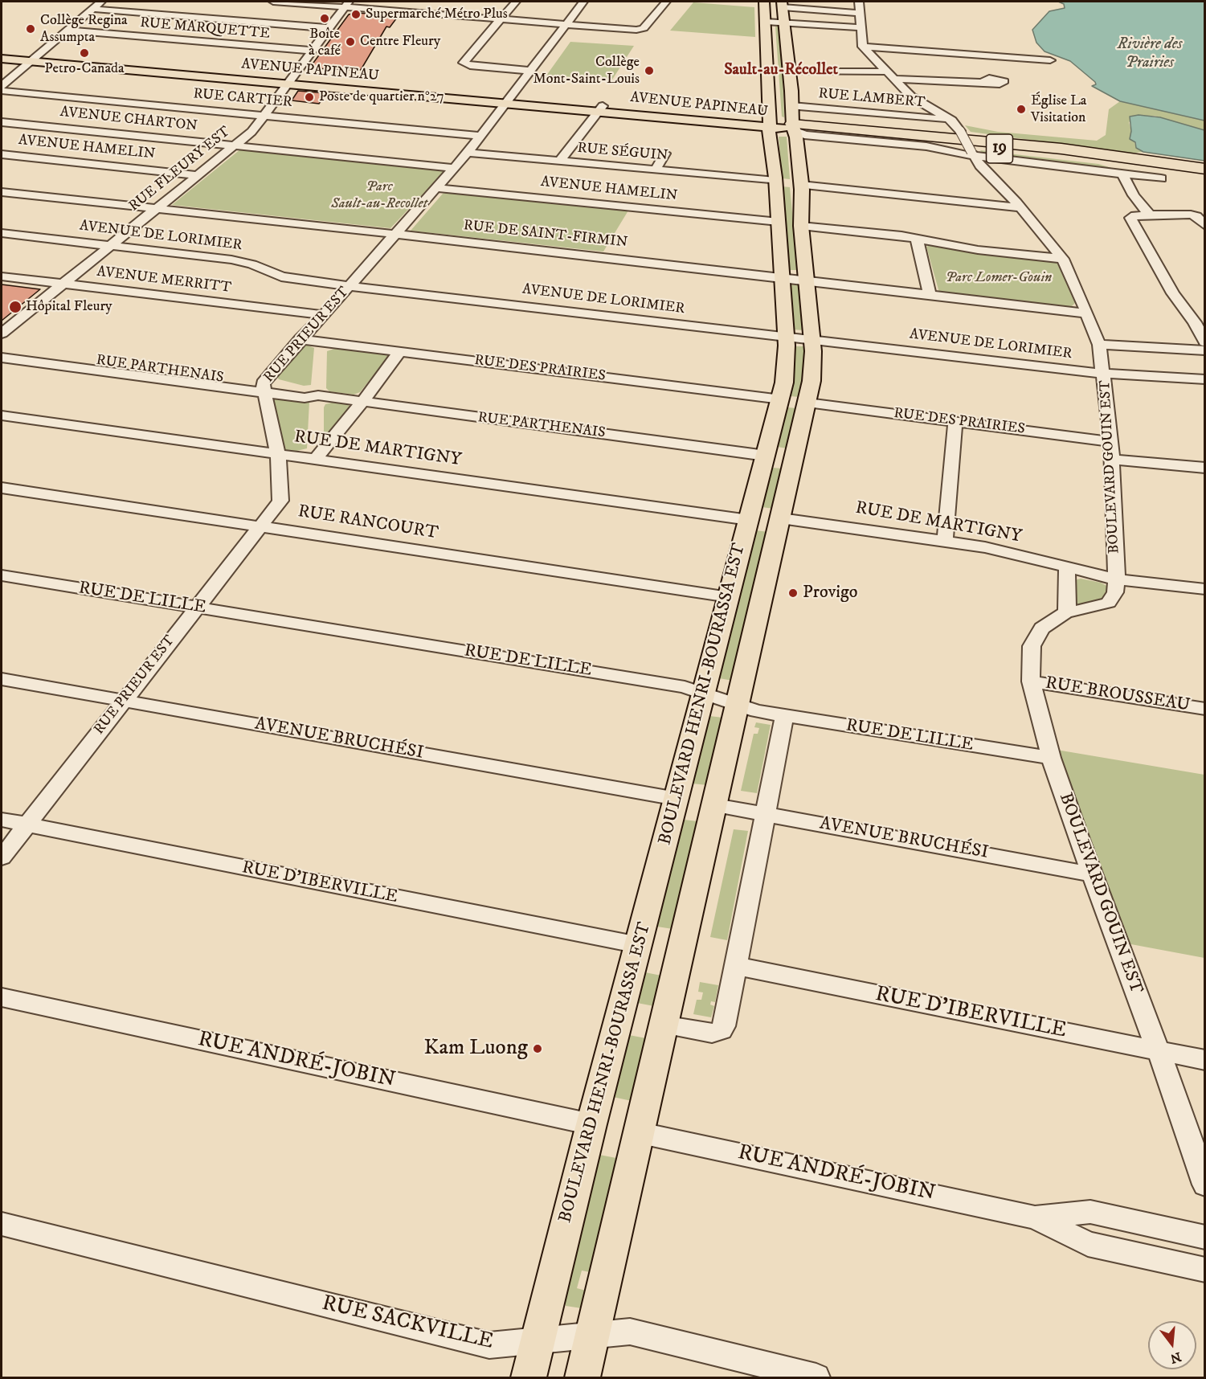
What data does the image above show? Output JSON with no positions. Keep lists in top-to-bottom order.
{
  "streets": {
    "highway": ["19"],
    "main road": ["AVENUE PAPINEAU", "BOULEVARD HENRI-BOURASSA EST"],
    "street": [
      "RUE MARQUETTE",
      "RUE CARTIER",
      "RUE LAMBERT",
      "AVENUE CHARTON",
      "AVENUE HAMELIN",
      "RUE SÉGUIN",
      "RUE FLEURY EST",
      "RUE DE SAINT-FIRMIN",
      "AVENUE DE LORIMIER",
      "AVENUE MERRITT",
      "RUE PRIEUR EST",
      "RUE DES PRAIRIES",
      "RUE PARTHENAIS",
      "RUE DE MARTIGNY",
      "BOULEVARD GOUIN EST",
      "RUE RANCOURT",
      "RUE DE LILLE",
      "RUE BROUSSEAU",
      "AVENUE BRUCHÉSI",
      "RUE D'IBERVILLE",
      "RUE ANDRÉ-JOBIN",
      "RUE SACKVILLE"
    ]
  },
  "crossings": [
    ["RUE MARQUETTE", "RUE FLEURY EST"],
    ["AVENUE PAPINEAU", "19"],
    ["AVENUE PAPINEAU", "RUE FLEURY EST"],
    ["AVENUE PAPINEAU", "RUE PRIEUR EST"],
    ["AVENUE PAPINEAU", "BOULEVARD GOUIN EST"],
    ["AVENUE PAPINEAU", "BOULEVARD HENRI-BOURASSA EST"],
    ["RUE CARTIER", "RUE FLEURY EST"],
    ["RUE CARTIER", "RUE PRIEUR EST"],
    ["RUE LAMBERT", "BOULEVARD GOUIN EST"],
    ["RUE LAMBERT", "BOULEVARD HENRI-BOURASSA EST"],
    ["AVENUE CHARTON", "RUE FLEURY EST"],
    ["AVENUE CHARTON", "RUE PRIEUR EST"],
    ["AVENUE HAMELIN", "RUE FLEURY EST"],
    ["AVENUE HAMELIN", "RUE PRIEUR EST"],
    ["AVENUE HAMELIN", "BOULEVARD HENRI-BOURASSA EST"],
    ["19", "BOULEVARD HENRI-BOURASSA EST"],
    ["RUE SÉGUIN", "RUE PRIEUR EST"],
    ["RUE SÉGUIN", "BOULEVARD HENRI-BOURASSA EST"],
    ["RUE FLEURY EST", "RUE DE SAINT-FIRMIN"],
    ["RUE FLEURY EST", "AVENUE DE LORIMIER"],
    ["RUE FLEURY EST", "AVENUE MERRITT"],
    ["RUE DE SAINT-FIRMIN", "RUE PRIEUR EST"],
    ["RUE DE SAINT-FIRMIN", "BOULEVARD GOUIN EST"],
    ["RUE DE SAINT-FIRMIN", "BOULEVARD HENRI-BOURASSA EST"],
    ["AVENUE DE LORIMIER", "RUE PRIEUR EST"],
    ["AVENUE DE LORIMIER", "BOULEVARD GOUIN EST"],
    ["AVENUE DE LORIMIER", "BOULEVARD HENRI-BOURASSA EST"],
    ["AVENUE MERRITT", "RUE PRIEUR EST"],
    ["RUE PRIEUR EST", "RUE DES PRAIRIES"],
    ["RUE PRIEUR EST", "RUE PARTHENAIS"],
    ["RUE PRIEUR EST", "RUE DE MARTIGNY"],
    ["RUE PRIEUR EST", "RUE RANCOURT"],
    ["RUE PRIEUR EST", "RUE DE LILLE"],
    ["RUE PRIEUR EST", "AVENUE BRUCHÉSI"],
    ["RUE PRIEUR EST", "RUE D'IBERVILLE"],
    ["RUE DES PRAIRIES", "BOULEVARD GOUIN EST"],
    ["RUE DES PRAIRIES", "BOULEVARD HENRI-BOURASSA EST"],
    ["RUE PARTHENAIS", "BOULEVARD HENRI-BOURASSA EST"],
    ["RUE DE MARTIGNY", "BOULEVARD GOUIN EST"],
    ["RUE DE MARTIGNY", "BOULEVARD HENRI-BOURASSA EST"],
    ["BOULEVARD GOUIN EST", "RUE DE LILLE"],
    ["BOULEVARD GOUIN EST", "RUE BROUSSEAU"],
    ["BOULEVARD GOUIN EST", "AVENUE BRUCHÉSI"],
    ["BOULEVARD GOUIN EST", "RUE D'IBERVILLE"],
    ["RUE RANCOURT", "BOULEVARD HENRI-BOURASSA EST"],
    ["RUE DE LILLE", "BOULEVARD HENRI-BOURASSA EST"],
    ["BOULEVARD HENRI-BOURASSA EST", "AVENUE BRUCHÉSI"],
    ["BOULEVARD HENRI-BOURASSA EST", "RUE D'IBERVILLE"],
    ["BOULEVARD HENRI-BOURASSA EST", "RUE ANDRÉ-JOBIN"],
    ["BOULEVARD HENRI-BOURASSA EST", "RUE SACKVILLE"]
  ],
  "districts": ["Sault-au-Récollet"],
  "water": ["Rivière des Prairies"],
  "parks": ["Parc Sault-au-Recollet", "Parc Lomer-Gouin"],
  "places": [
    "Supermarché Métro Plus",
    "Boîte à café",
    "Collège Regina Assumpta",
    "Centre Fleury",
    "Petro-Canada",
    "Collège Mont-Saint-Louis",
    "Poste de quartier n°27",
    "Église La Visitation",
    "Hôpital Fleury",
    "Provigo",
    "Kam Luong"
  ],
  "north": "bottom"
}
